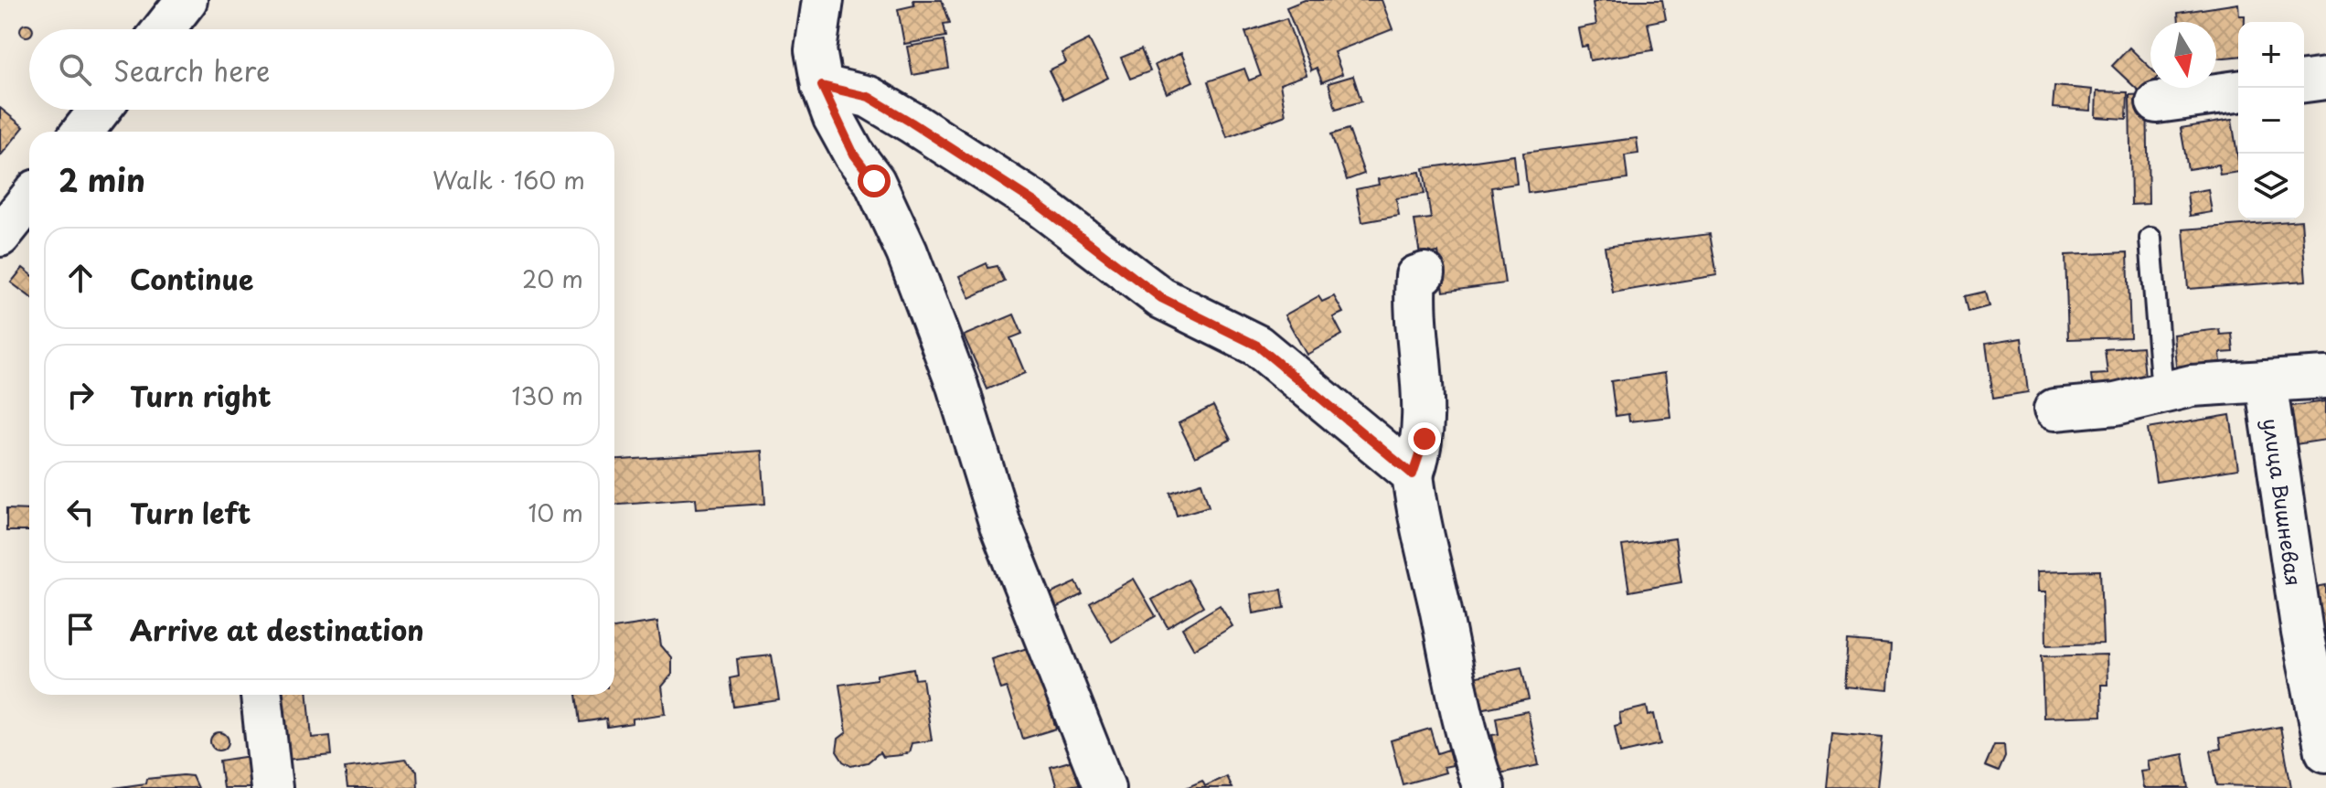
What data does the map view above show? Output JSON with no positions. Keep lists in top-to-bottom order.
{
  "streets": {
    "street": ["улица Вишневая"]
  },
  "north": "bottom",
  "page": {
    "map_buttons": ["+", "−"],
    "search": "Search here",
    "heading": ["2 min", "Walk · 160 m"],
    "list": [
      ["Continue", "20 m"],
      ["Turn right", "130 m"],
      ["Turn left", "10 m"],
      "Arrive at destination"
    ]
  }
}
